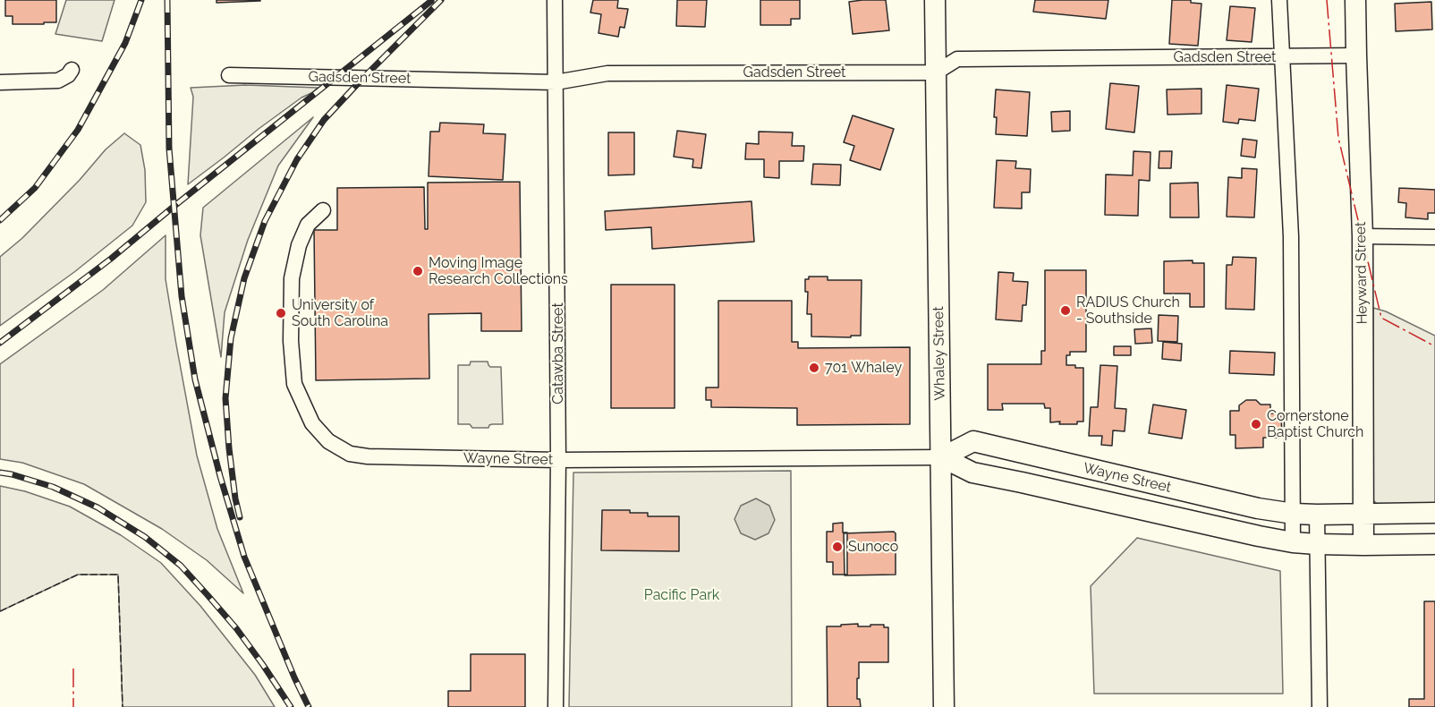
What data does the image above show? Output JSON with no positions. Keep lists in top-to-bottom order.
{
  "streets": {
    "main road": ["Heyward Street", "Whaley Street", "Wayne Street"],
    "street": ["Gadsden Street", "Catawba Street"]
  },
  "crossings": [
    ["Gadsden Street", "Heyward Street"],
    ["Gadsden Street", "Catawba Street"],
    ["Gadsden Street", "Whaley Street"],
    ["Heyward Street", "Wayne Street"],
    ["Catawba Street", "Wayne Street"],
    ["Whaley Street", "Wayne Street"]
  ],
  "parks": ["Pacific Park"],
  "places": [
    "Moving Image Research Collections",
    "RADIUS Church - Southside",
    "University of South Carolina",
    "701 Whaley",
    "Cornerstone Baptist Church",
    "Sunoco"
  ]
}
